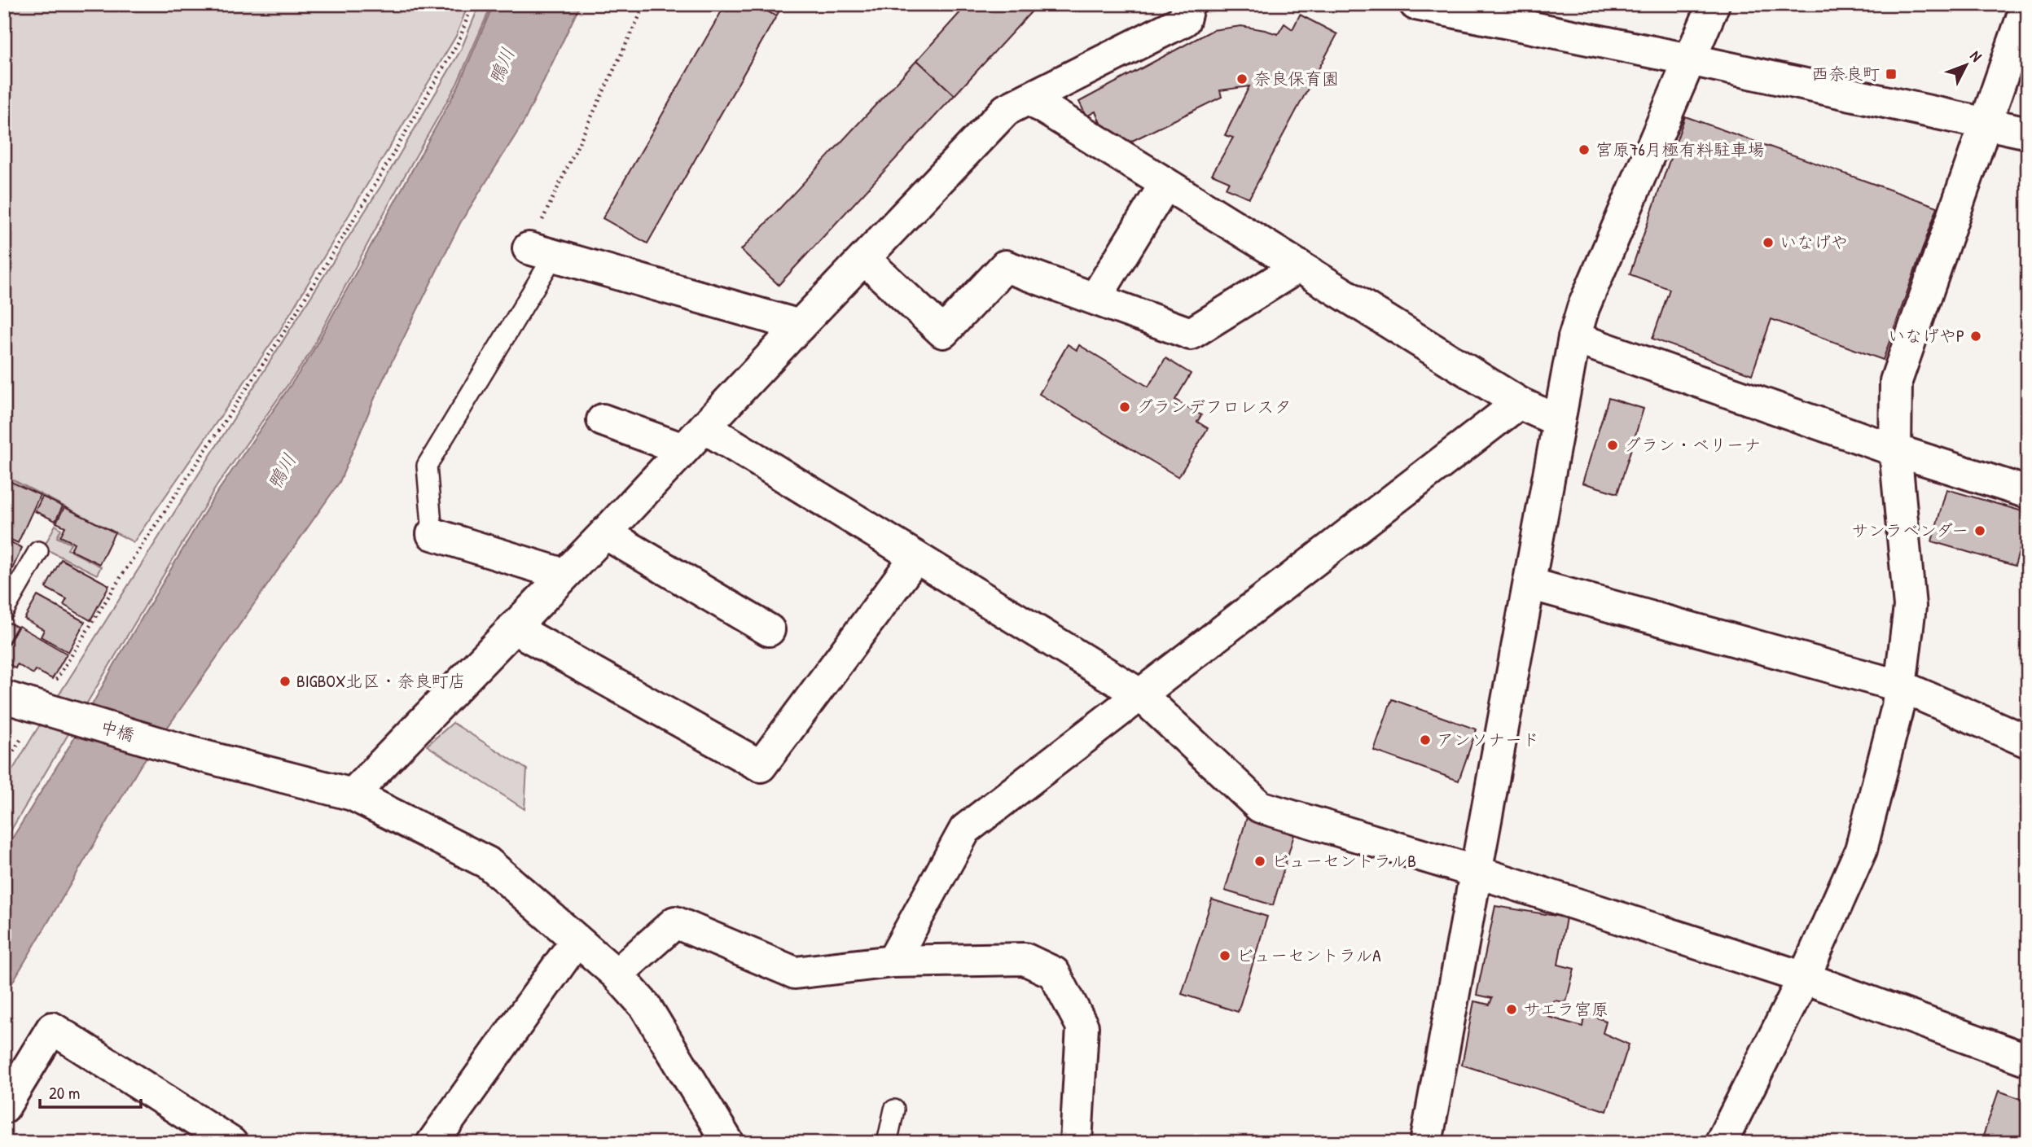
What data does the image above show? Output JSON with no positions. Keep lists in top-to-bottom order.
{
  "streets": {
    "street": ["中橋"]
  },
  "water": ["鴨川"],
  "places": {
    "transit": ["西奈良町"],
    "other": [
      "奈良保育園",
      "宮原76月極有料駐車場",
      "いなげや",
      "いなげやP",
      "グランデフロレスタ",
      "グラン・ベリーナ",
      "サンラベンダー",
      "BIGBOX北区・奈良町店",
      "アンソナード",
      "ビューセントラルB",
      "ビューセントラルA",
      "サエラ宮原"
    ]
  },
  "scale_bar": "20 m",
  "north": "top right"
}
